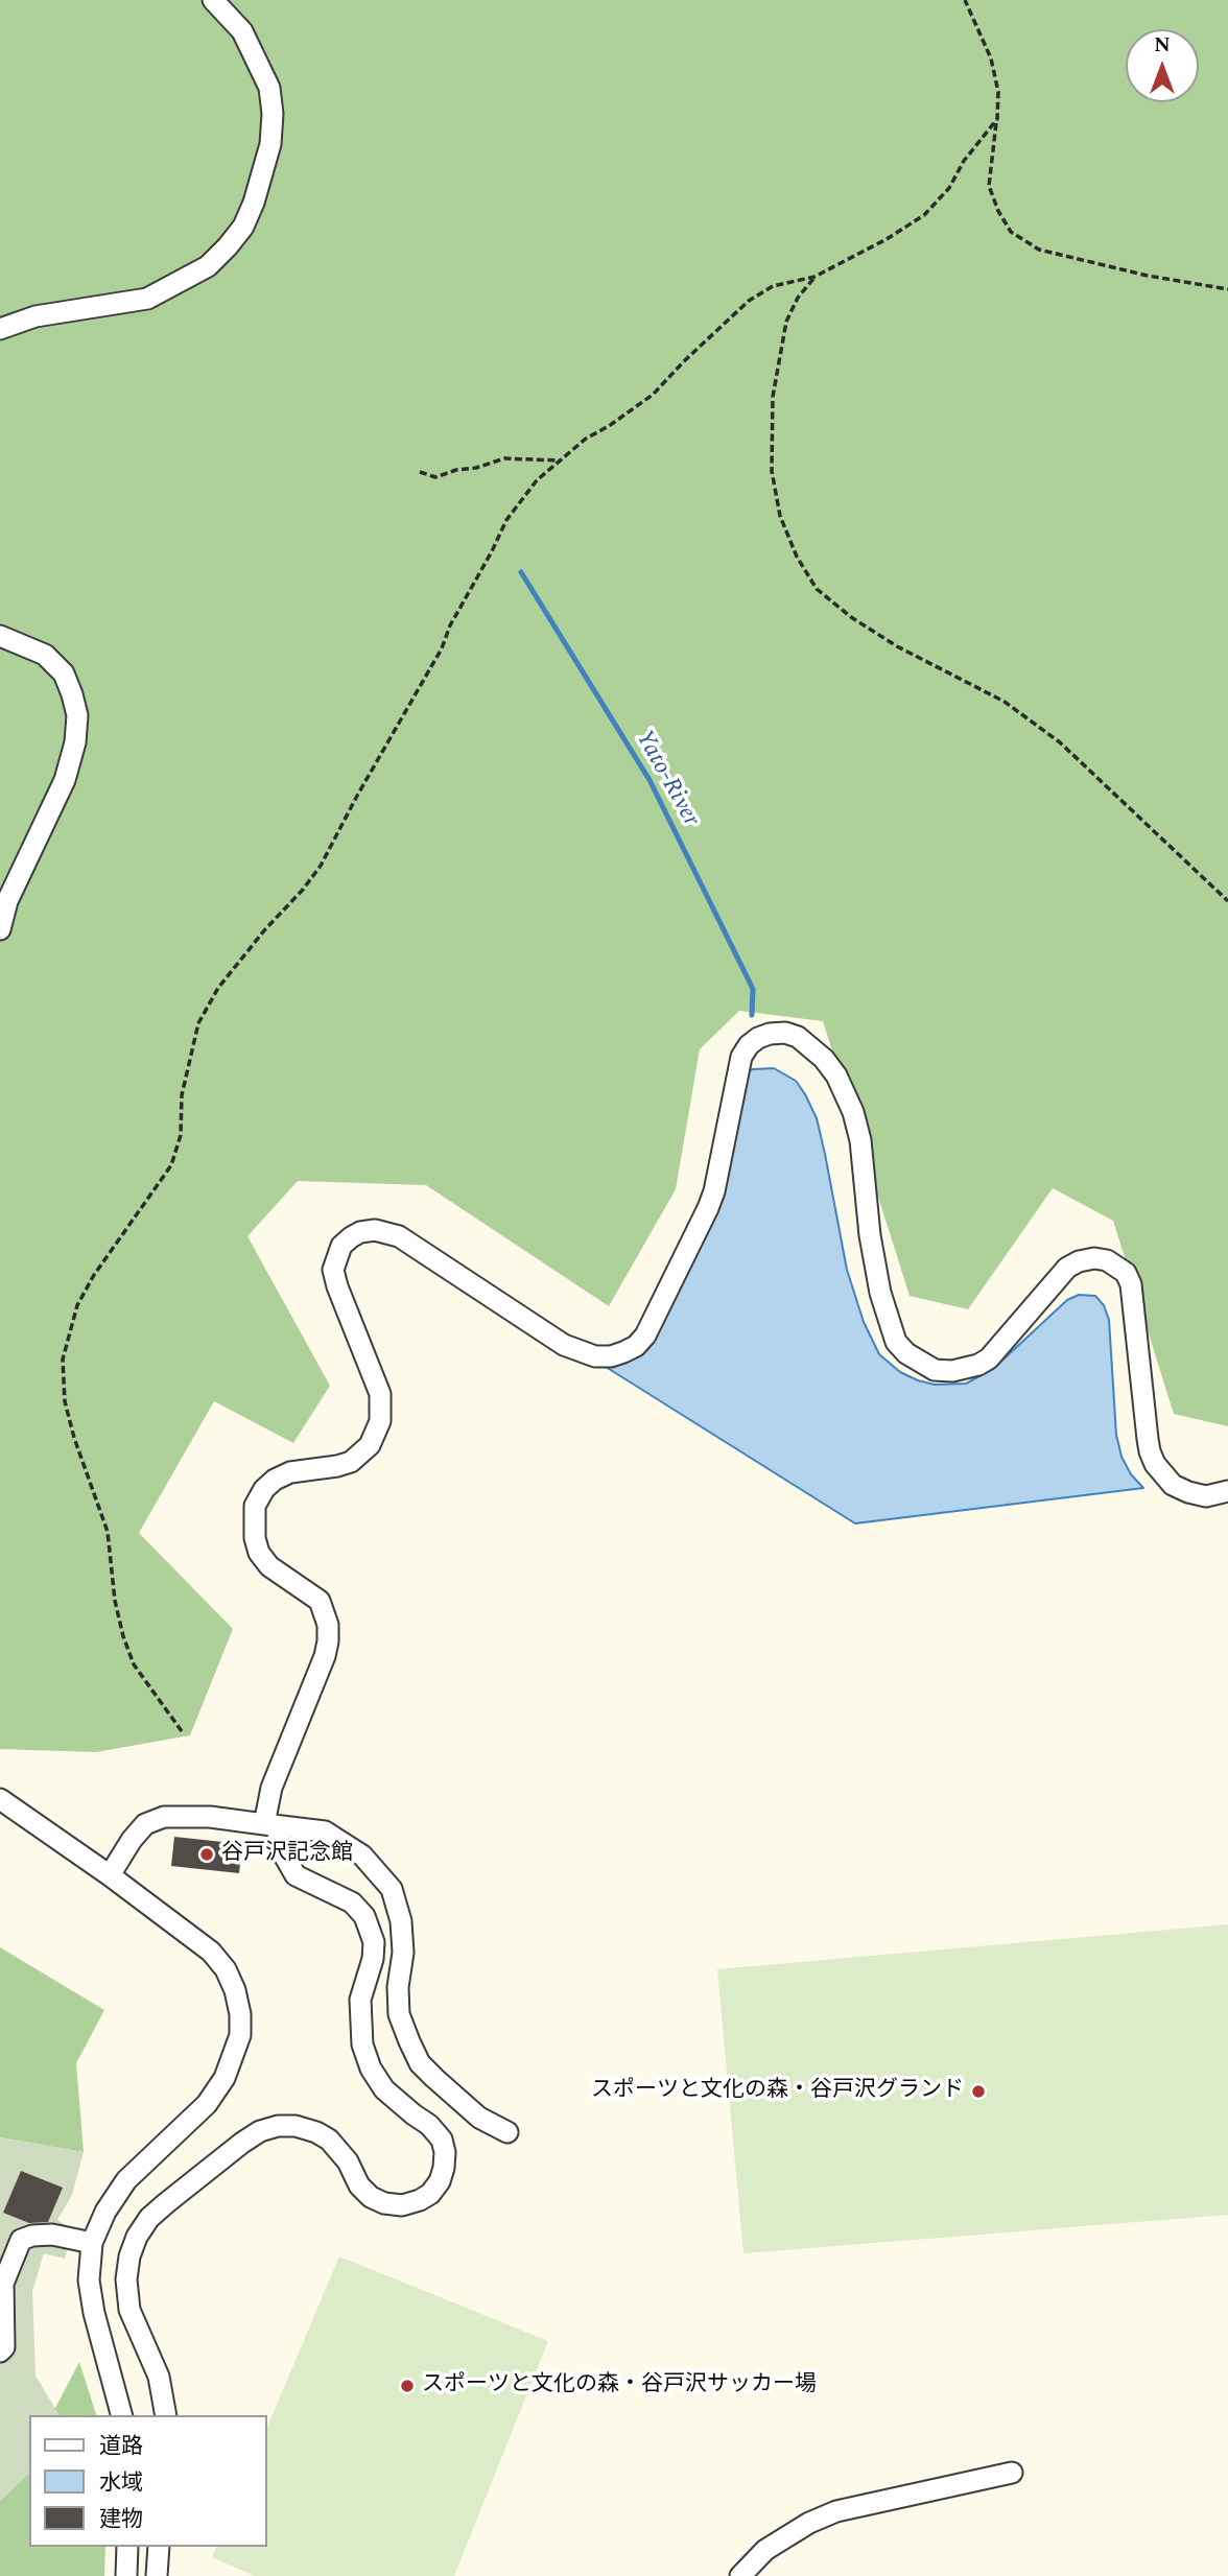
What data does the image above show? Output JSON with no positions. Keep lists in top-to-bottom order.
{
  "water": ["Yato-River"],
  "places": ["谷戸沢記念館", "スポーツと文化の森・谷戸沢グランド", "スポーツと文化の森・谷戸沢サッカー場"],
  "legend": ["道路", "水域", "建物"],
  "north": "top"
}
